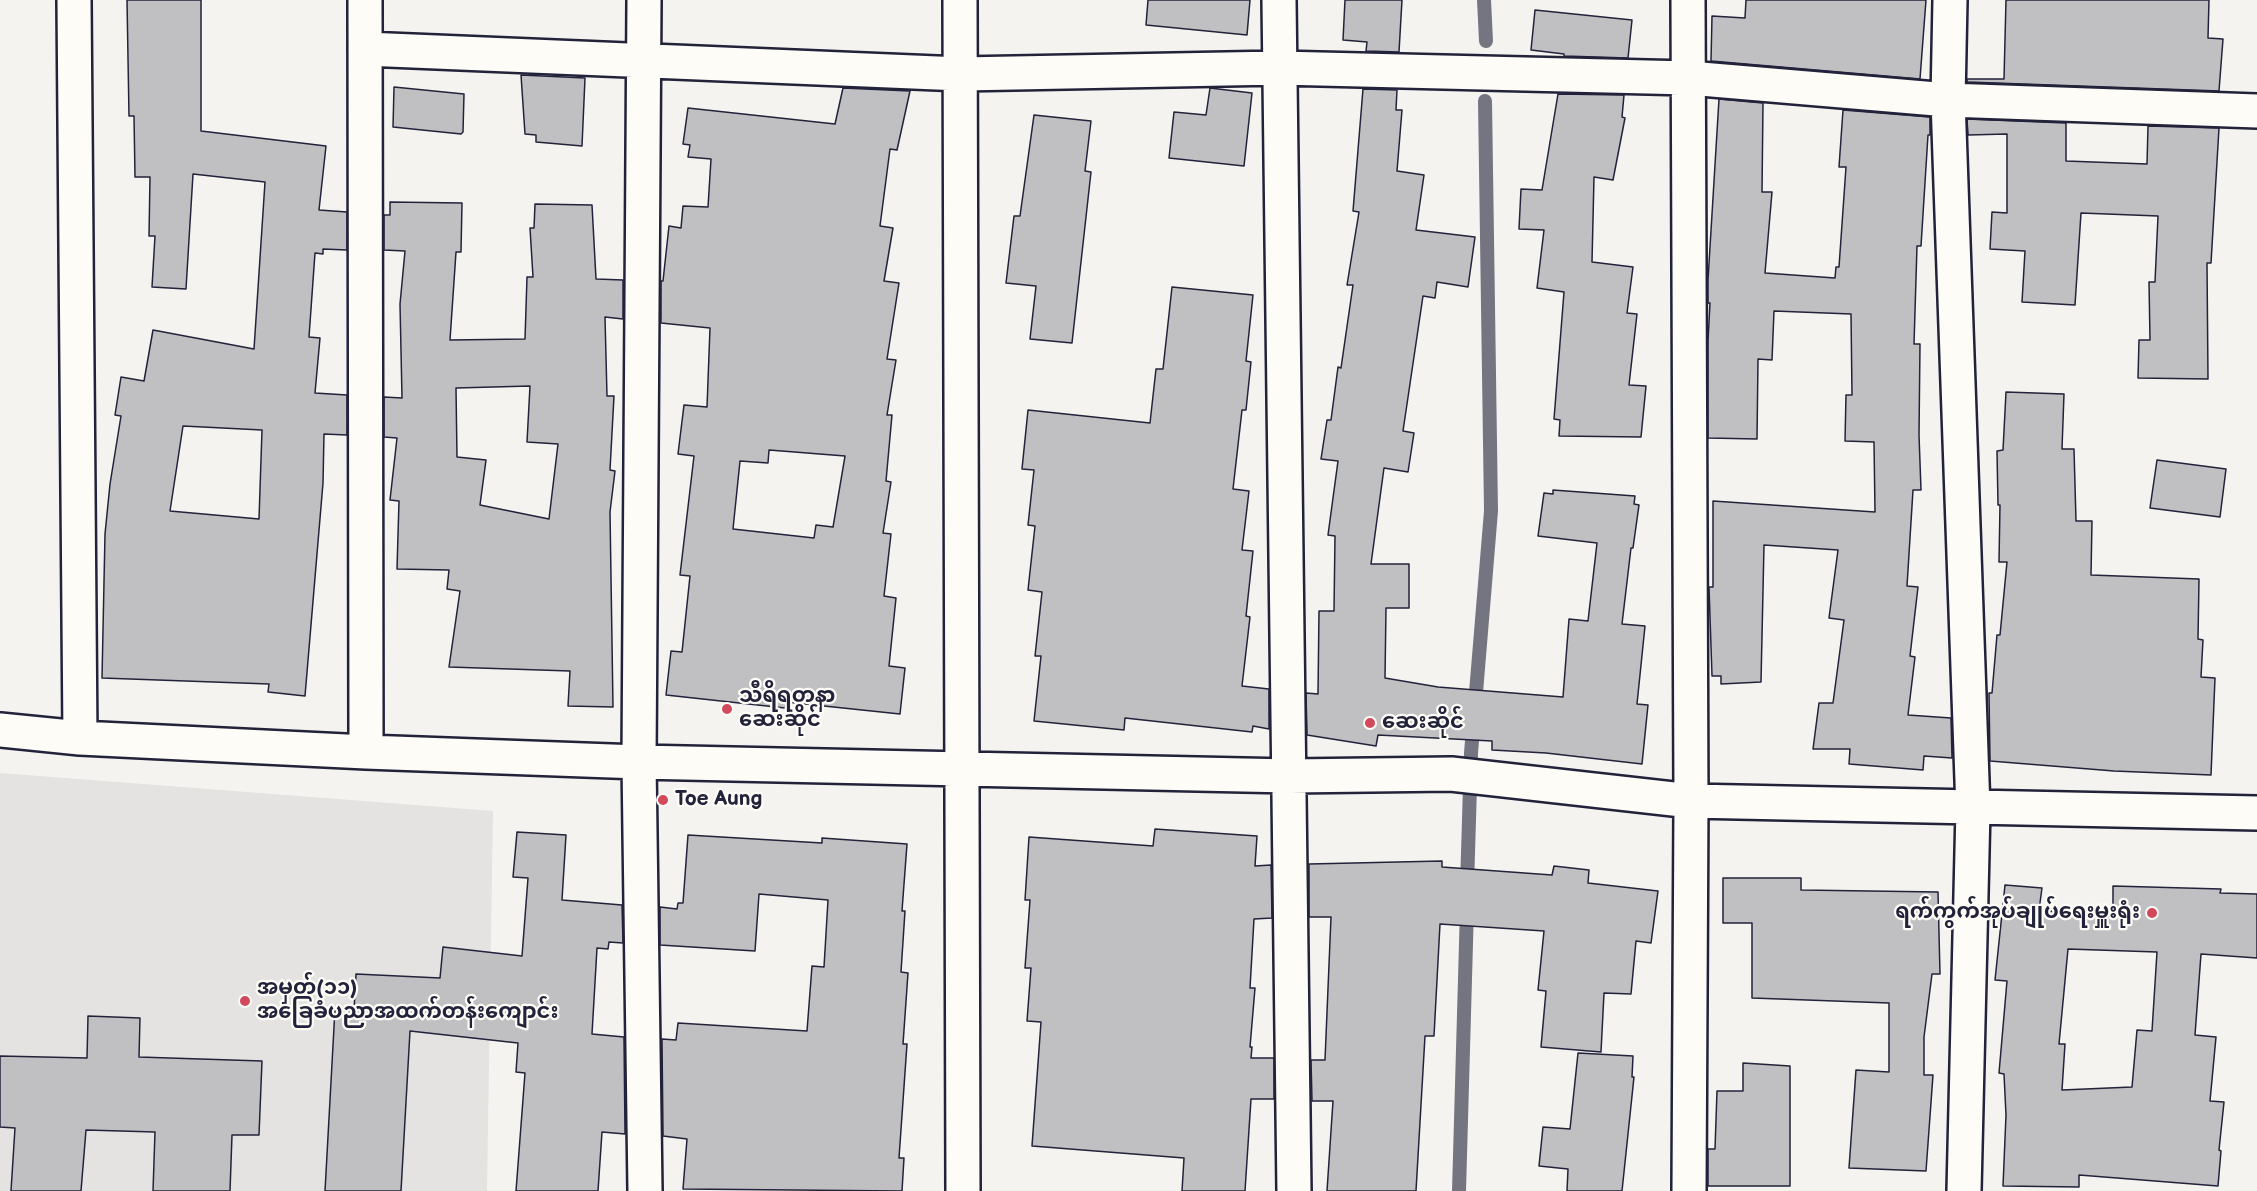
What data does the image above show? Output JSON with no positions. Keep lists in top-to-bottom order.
{
  "places": [
    "သီရိရတနာ ဆေးဆိုင်",
    "ဆေးဆိုင်",
    "Toe Aung",
    "ရက်ကွက်အုပ်ချုပ်ရေးမှူးရုံး",
    "အမှတ်(၁၁) အခြေခံပညာအထက်တန်းကျောင်း"
  ]
}
